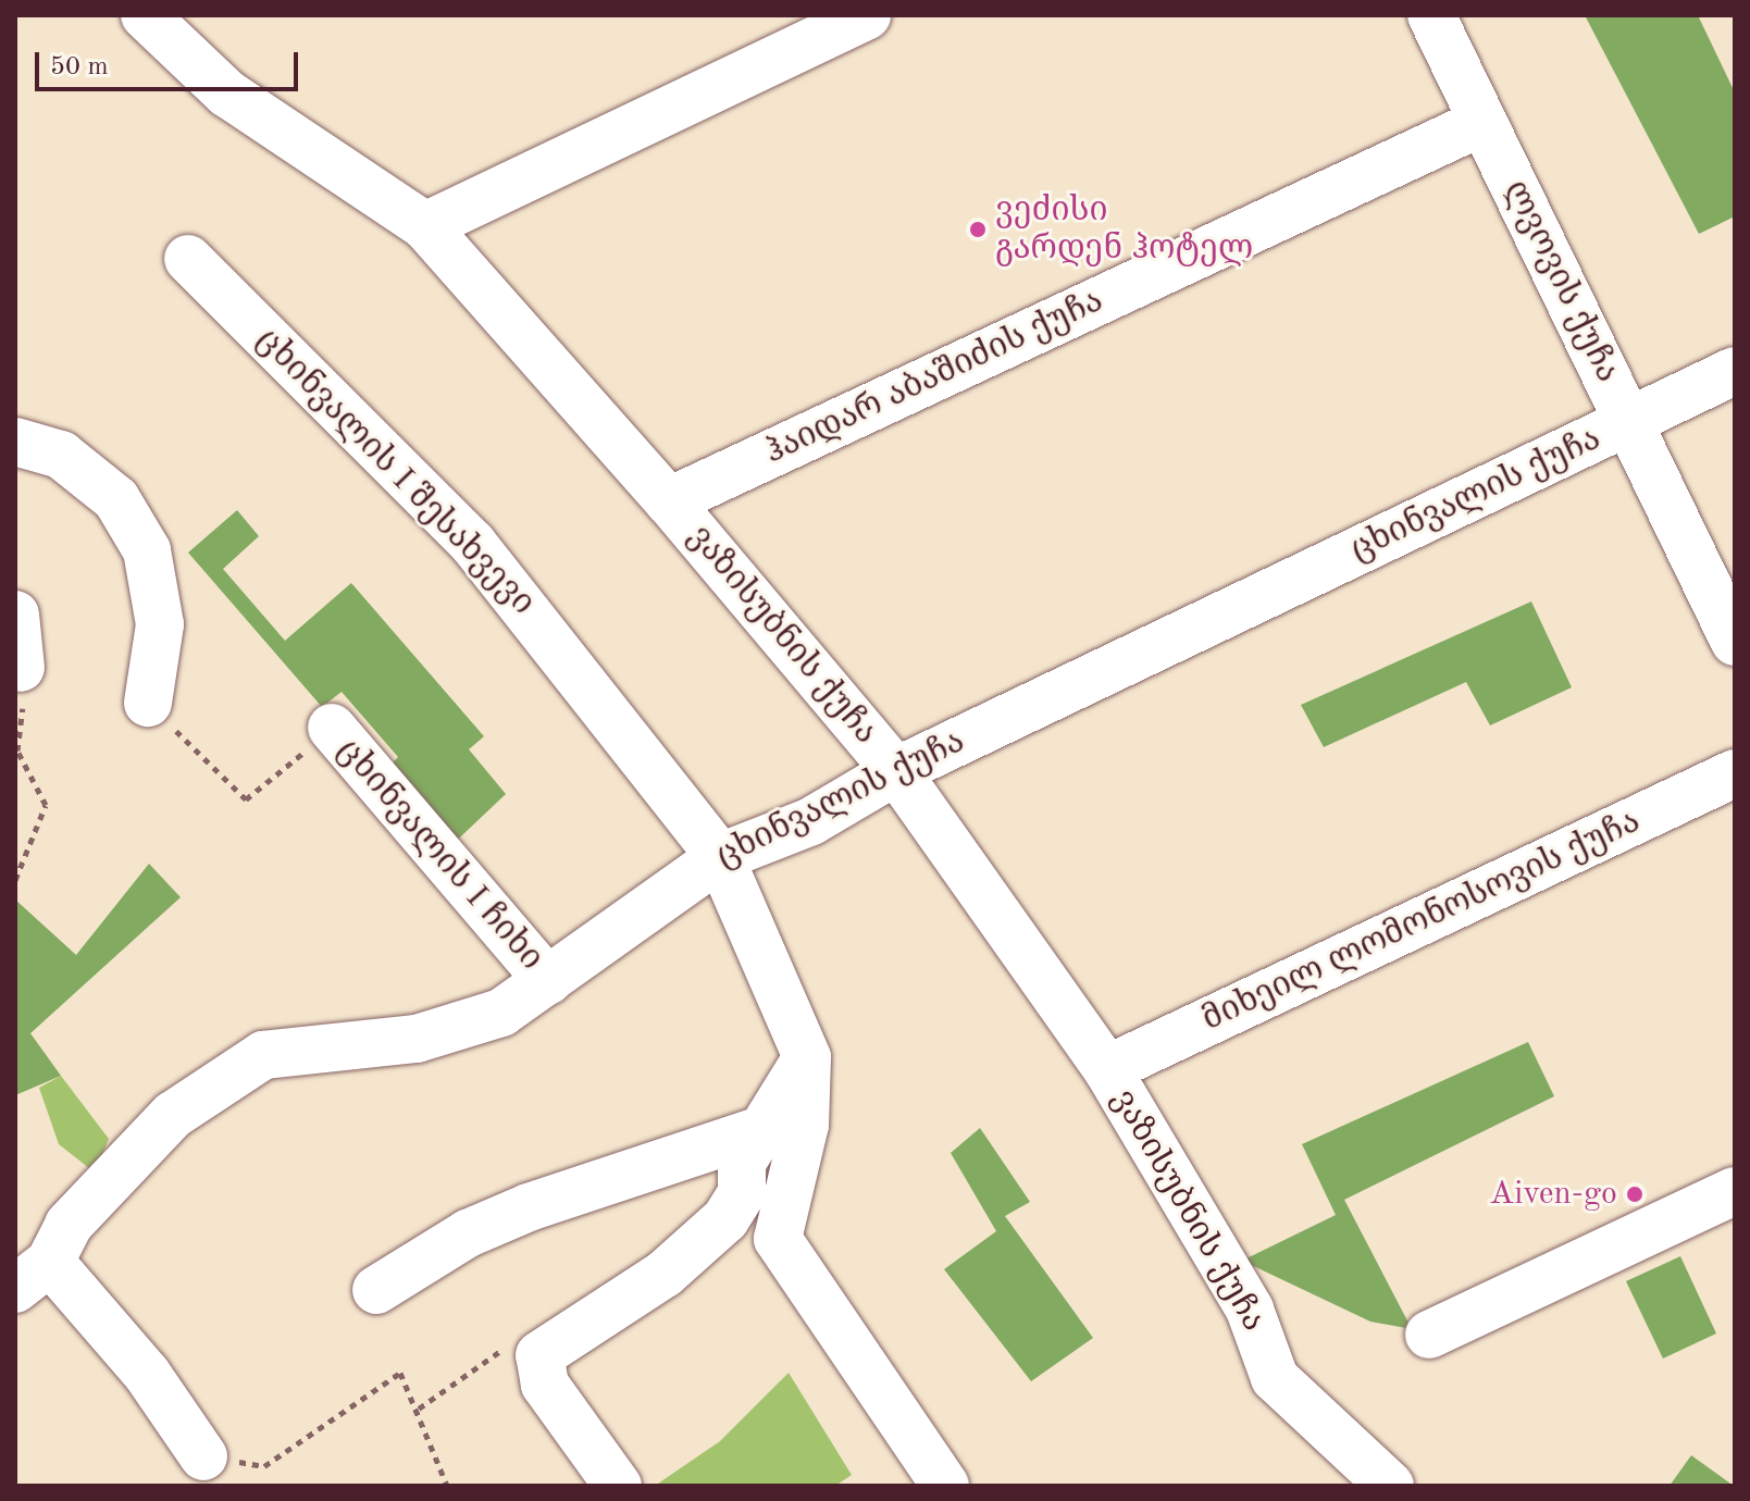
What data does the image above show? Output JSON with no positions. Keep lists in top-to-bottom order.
{
  "streets": {
    "street": [
      "ლვოვის ქუჩა",
      "ჰაიდარ აბაშიძის ქუჩა",
      "ცხინვალის I შესახვევი",
      "ცხინვალის ქუჩა",
      "ვაზისუბნის ქუჩა",
      "ცხინვალის I ჩიხი",
      "მიხეილ ლომონოსოვის ქუჩა"
    ]
  },
  "crossings": [
    ["ლვოვის ქუჩა", "ჰაიდარ აბაშიძის ქუჩა"],
    ["ლვოვის ქუჩა", "ცხინვალის ქუჩა"],
    ["ჰაიდარ აბაშიძის ქუჩა", "ვაზისუბნის ქუჩა"],
    ["ცხინვალის I შესახვევი", "ცხინვალის ქუჩა"],
    ["ცხინვალის ქუჩა", "ვაზისუბნის ქუჩა"],
    ["ცხინვალის ქუჩა", "ცხინვალის I ჩიხი"],
    ["ვაზისუბნის ქუჩა", "მიხეილ ლომონოსოვის ქუჩა"]
  ],
  "places": ["ვეძისი გარდენ ჰოტელ", "Aiven-go"],
  "scale_bar": "50 m"
}
